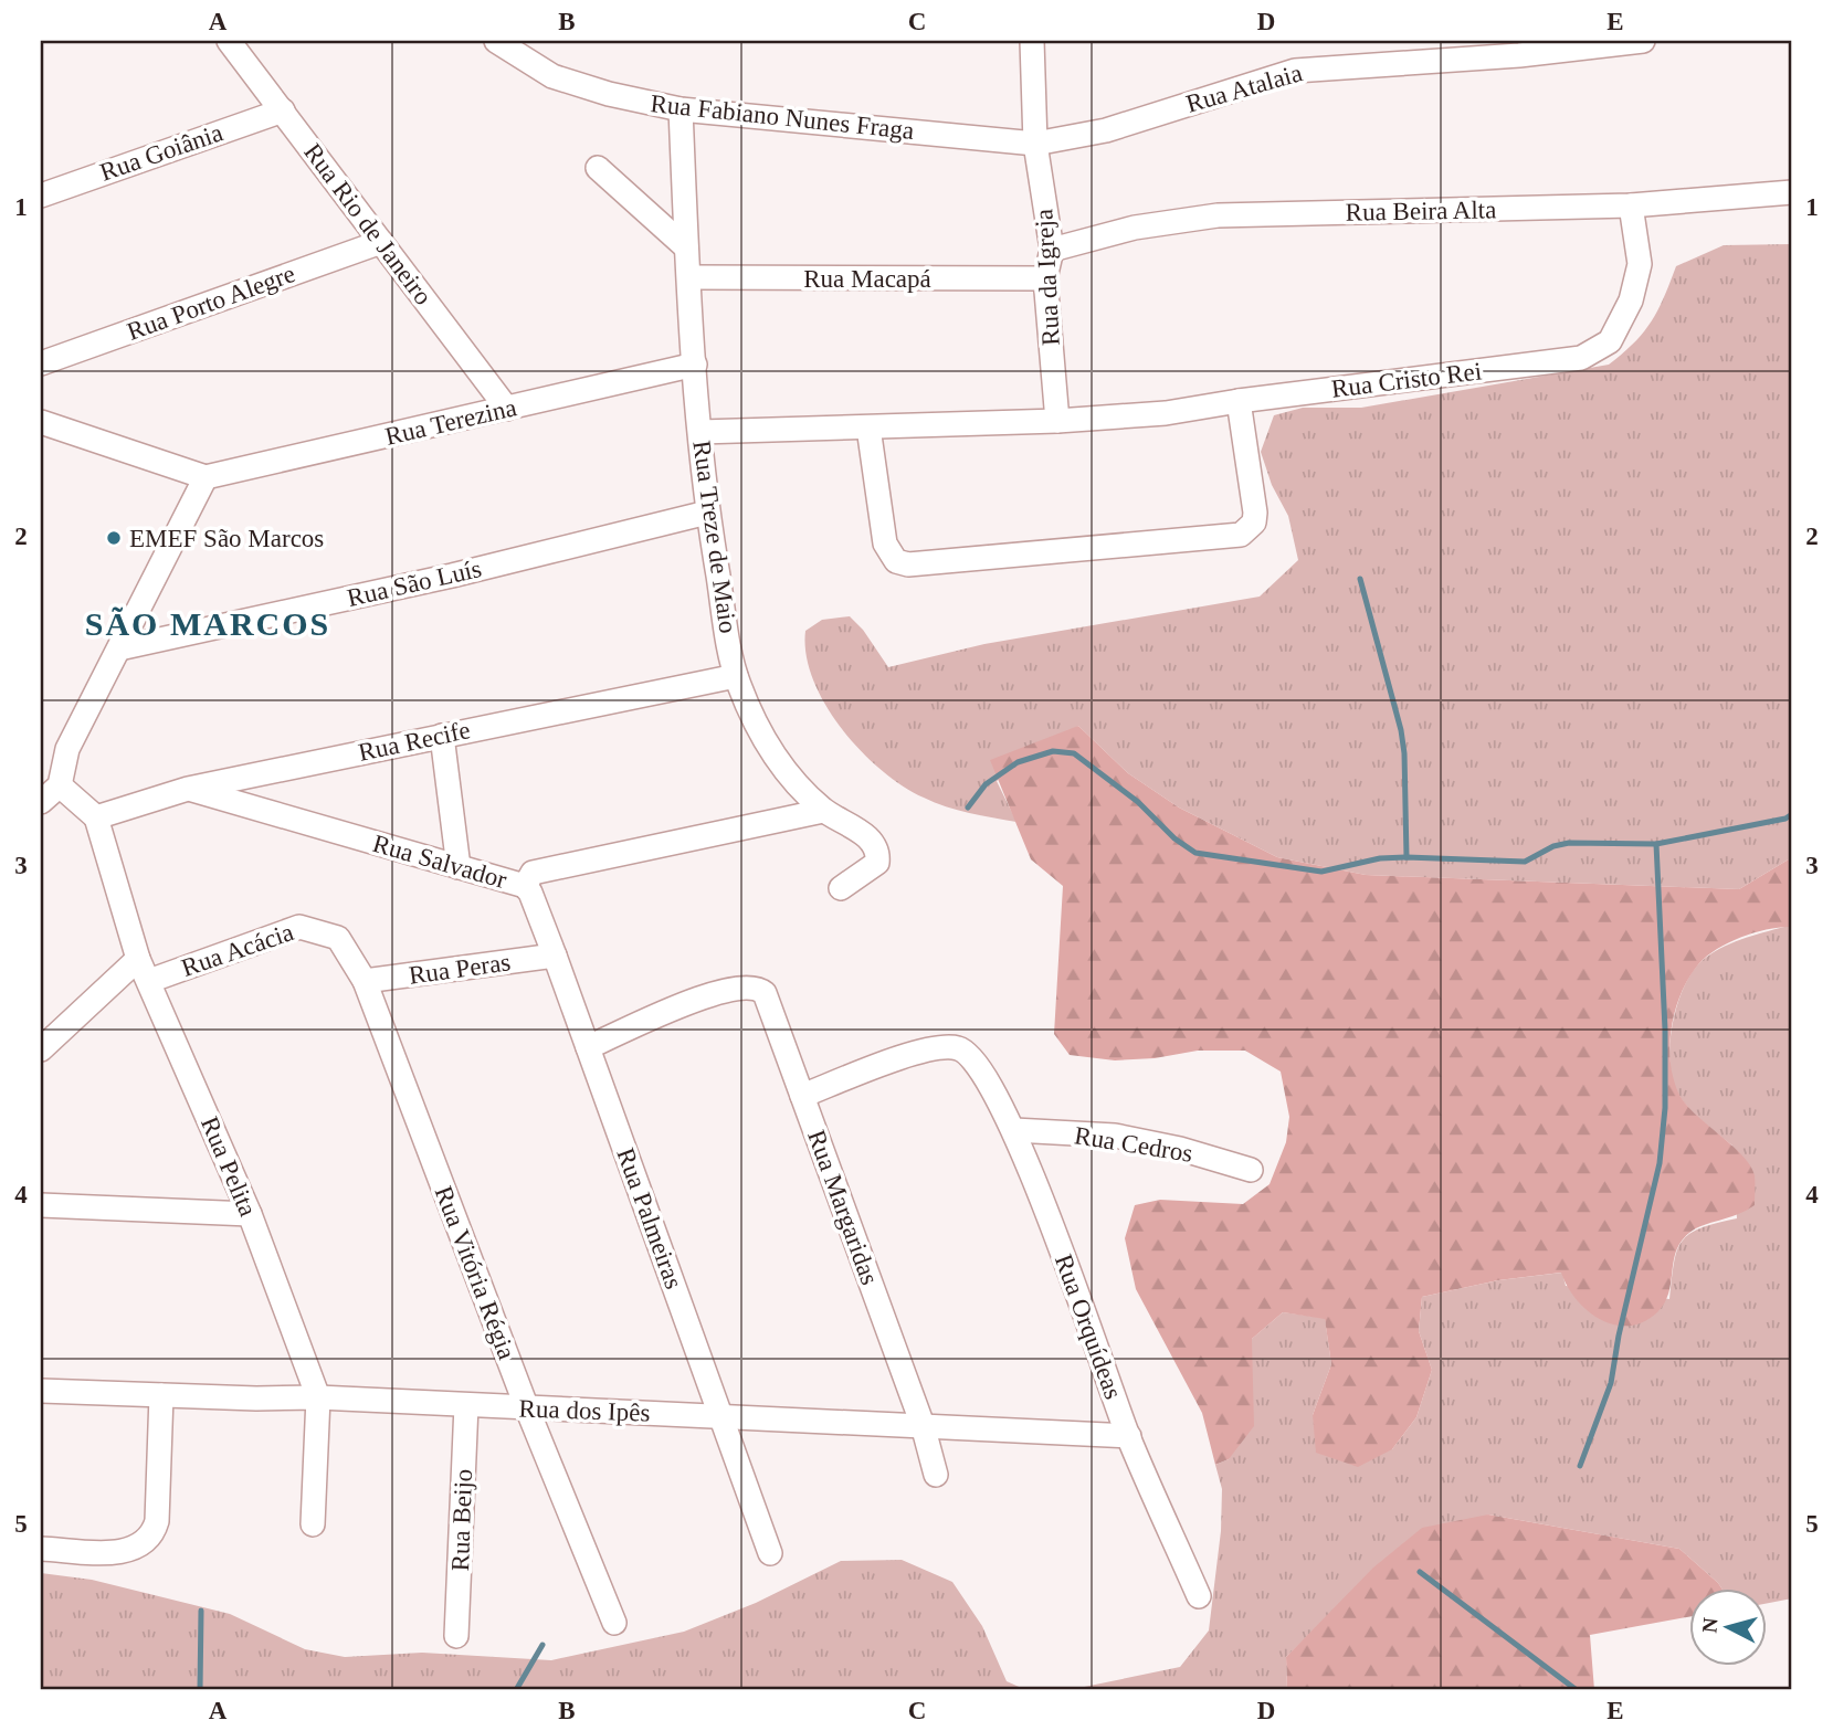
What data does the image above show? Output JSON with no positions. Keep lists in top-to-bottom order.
{
  "streets": {
    "street": [
      "Rua Atalaia",
      "Rua Fabiano Nunes Fraga",
      "Rua Goiânia",
      "Rua Beira Alta",
      "Rua Rio de Janeiro",
      "Rua da Igreja",
      "Rua Macapá",
      "Rua Porto Alegre",
      "Rua Cristo Rei",
      "Rua Terezina",
      "Rua Treze de Maio",
      "Rua São Luís",
      "Rua Recife",
      "Rua Salvador",
      "Rua Acácia",
      "Rua Peras",
      "Rua Cedros",
      "Rua Pelita",
      "Rua Margaridas",
      "Rua Palmeiras",
      "Rua Vitória Régia",
      "Rua Orquídeas",
      "Rua dos Ipês",
      "Rua Beijo"
    ]
  },
  "crossings": [
    ["Rua Atalaia", "Rua Fabiano Nunes Fraga"],
    ["Rua Atalaia", "Rua da Igreja"],
    ["Rua Fabiano Nunes Fraga", "Rua da Igreja"],
    ["Rua Fabiano Nunes Fraga", "Rua Treze de Maio"],
    ["Rua Goiânia", "Rua Rio de Janeiro"],
    ["Rua Beira Alta", "Rua da Igreja"],
    ["Rua Beira Alta", "Rua Cristo Rei"],
    ["Rua Rio de Janeiro", "Rua Porto Alegre"],
    ["Rua Rio de Janeiro", "Rua Terezina"],
    ["Rua da Igreja", "Rua Macapá"],
    ["Rua da Igreja", "Rua Cristo Rei"],
    ["Rua Macapá", "Rua Treze de Maio"],
    ["Rua Cristo Rei", "Rua Treze de Maio"],
    ["Rua Terezina", "Rua Treze de Maio"],
    ["Rua Treze de Maio", "Rua São Luís"],
    ["Rua Treze de Maio", "Rua Recife"],
    ["Rua Treze de Maio", "Rua Salvador"],
    ["Rua Recife", "Rua Salvador"],
    ["Rua Recife", "Rua Pelita"],
    ["Rua Salvador", "Rua Palmeiras"],
    ["Rua Acácia", "Rua Pelita"],
    ["Rua Acácia", "Rua Vitória Régia"],
    ["Rua Peras", "Rua Palmeiras"],
    ["Rua Peras", "Rua Vitória Régia"],
    ["Rua Cedros", "Rua Orquídeas"],
    ["Rua Pelita", "Rua dos Ipês"],
    ["Rua Margaridas", "Rua Palmeiras"],
    ["Rua Margaridas", "Rua Orquídeas"],
    ["Rua Margaridas", "Rua dos Ipês"],
    ["Rua Palmeiras", "Rua dos Ipês"],
    ["Rua Vitória Régia", "Rua dos Ipês"],
    ["Rua Orquídeas", "Rua dos Ipês"],
    ["Rua dos Ipês", "Rua Beijo"]
  ],
  "districts": ["SÃO MARCOS"],
  "places": ["EMEF São Marcos"],
  "north": "left",
  "grid": {
    "columns": [
      "A",
      "B",
      "C",
      "D",
      "E"
    ],
    "rows": [
      "1",
      "2",
      "3",
      "4",
      "5"
    ]
  }
}
